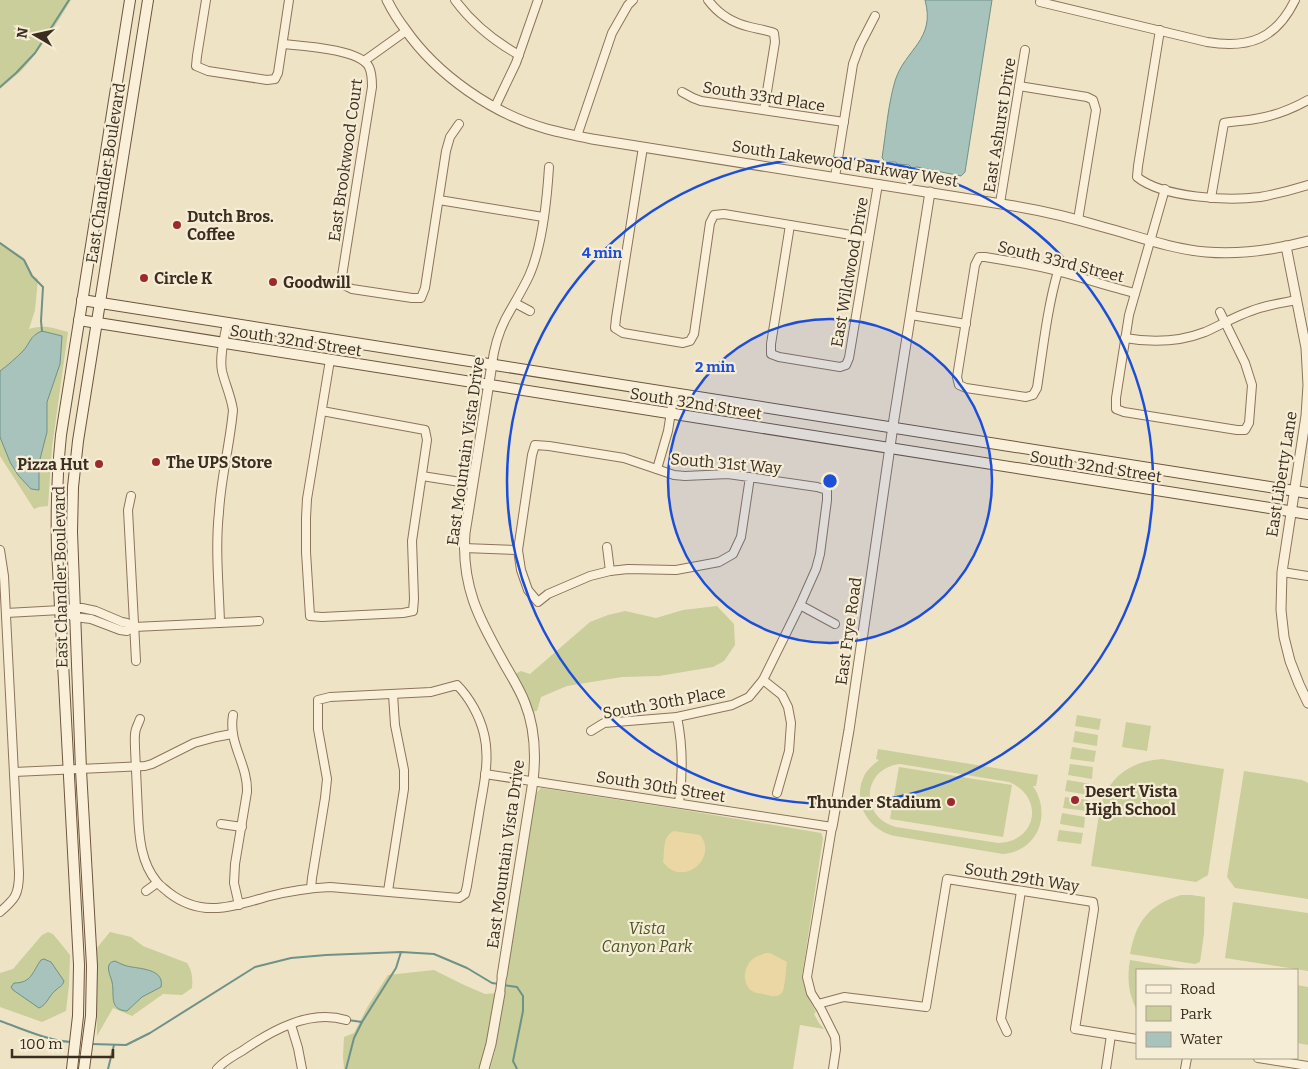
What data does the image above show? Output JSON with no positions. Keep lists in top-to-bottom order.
{
  "streets": {
    "main road": ["East Chandler Boulevard", "South 32nd Street"],
    "street": [
      "South 33rd Place",
      "East Ashurst Drive",
      "East Brookwood Court",
      "South Lakewood Parkway West",
      "South 33rd Street",
      "East Wildwood Drive",
      "East Mountain Vista Drive",
      "South 31st Way",
      "East Liberty Lane",
      "East Frye Road",
      "South 30th Place",
      "South 30th Street",
      "South 29th Way"
    ]
  },
  "crossings": [
    ["East Ashurst Drive", "South Lakewood Parkway West"],
    ["East Brookwood Court", "South Lakewood Parkway West"],
    ["South Lakewood Parkway West", "East Wildwood Drive"],
    ["South Lakewood Parkway West", "East Liberty Lane"],
    ["South Lakewood Parkway West", "East Frye Road"],
    ["East Chandler Boulevard", "South 32nd Street"],
    ["South 32nd Street", "East Mountain Vista Drive"],
    ["South 32nd Street", "East Liberty Lane"],
    ["South 32nd Street", "East Frye Road"],
    ["East Mountain Vista Drive", "South 30th Street"],
    ["East Frye Road", "South 30th Street"],
    ["East Frye Road", "South 29th Way"]
  ],
  "parks": ["Vista Canyon Park"],
  "places": [
    "Dutch Bros. Coffee",
    "Circle K",
    "Goodwill",
    "The UPS Store",
    "Pizza Hut",
    "Desert Vista High School",
    "Thunder Stadium"
  ],
  "legend": ["Road", "Park", "Water"],
  "scale_bar": "100 m",
  "north": "left",
  "rings": ["4 min", "2 min"]
}
